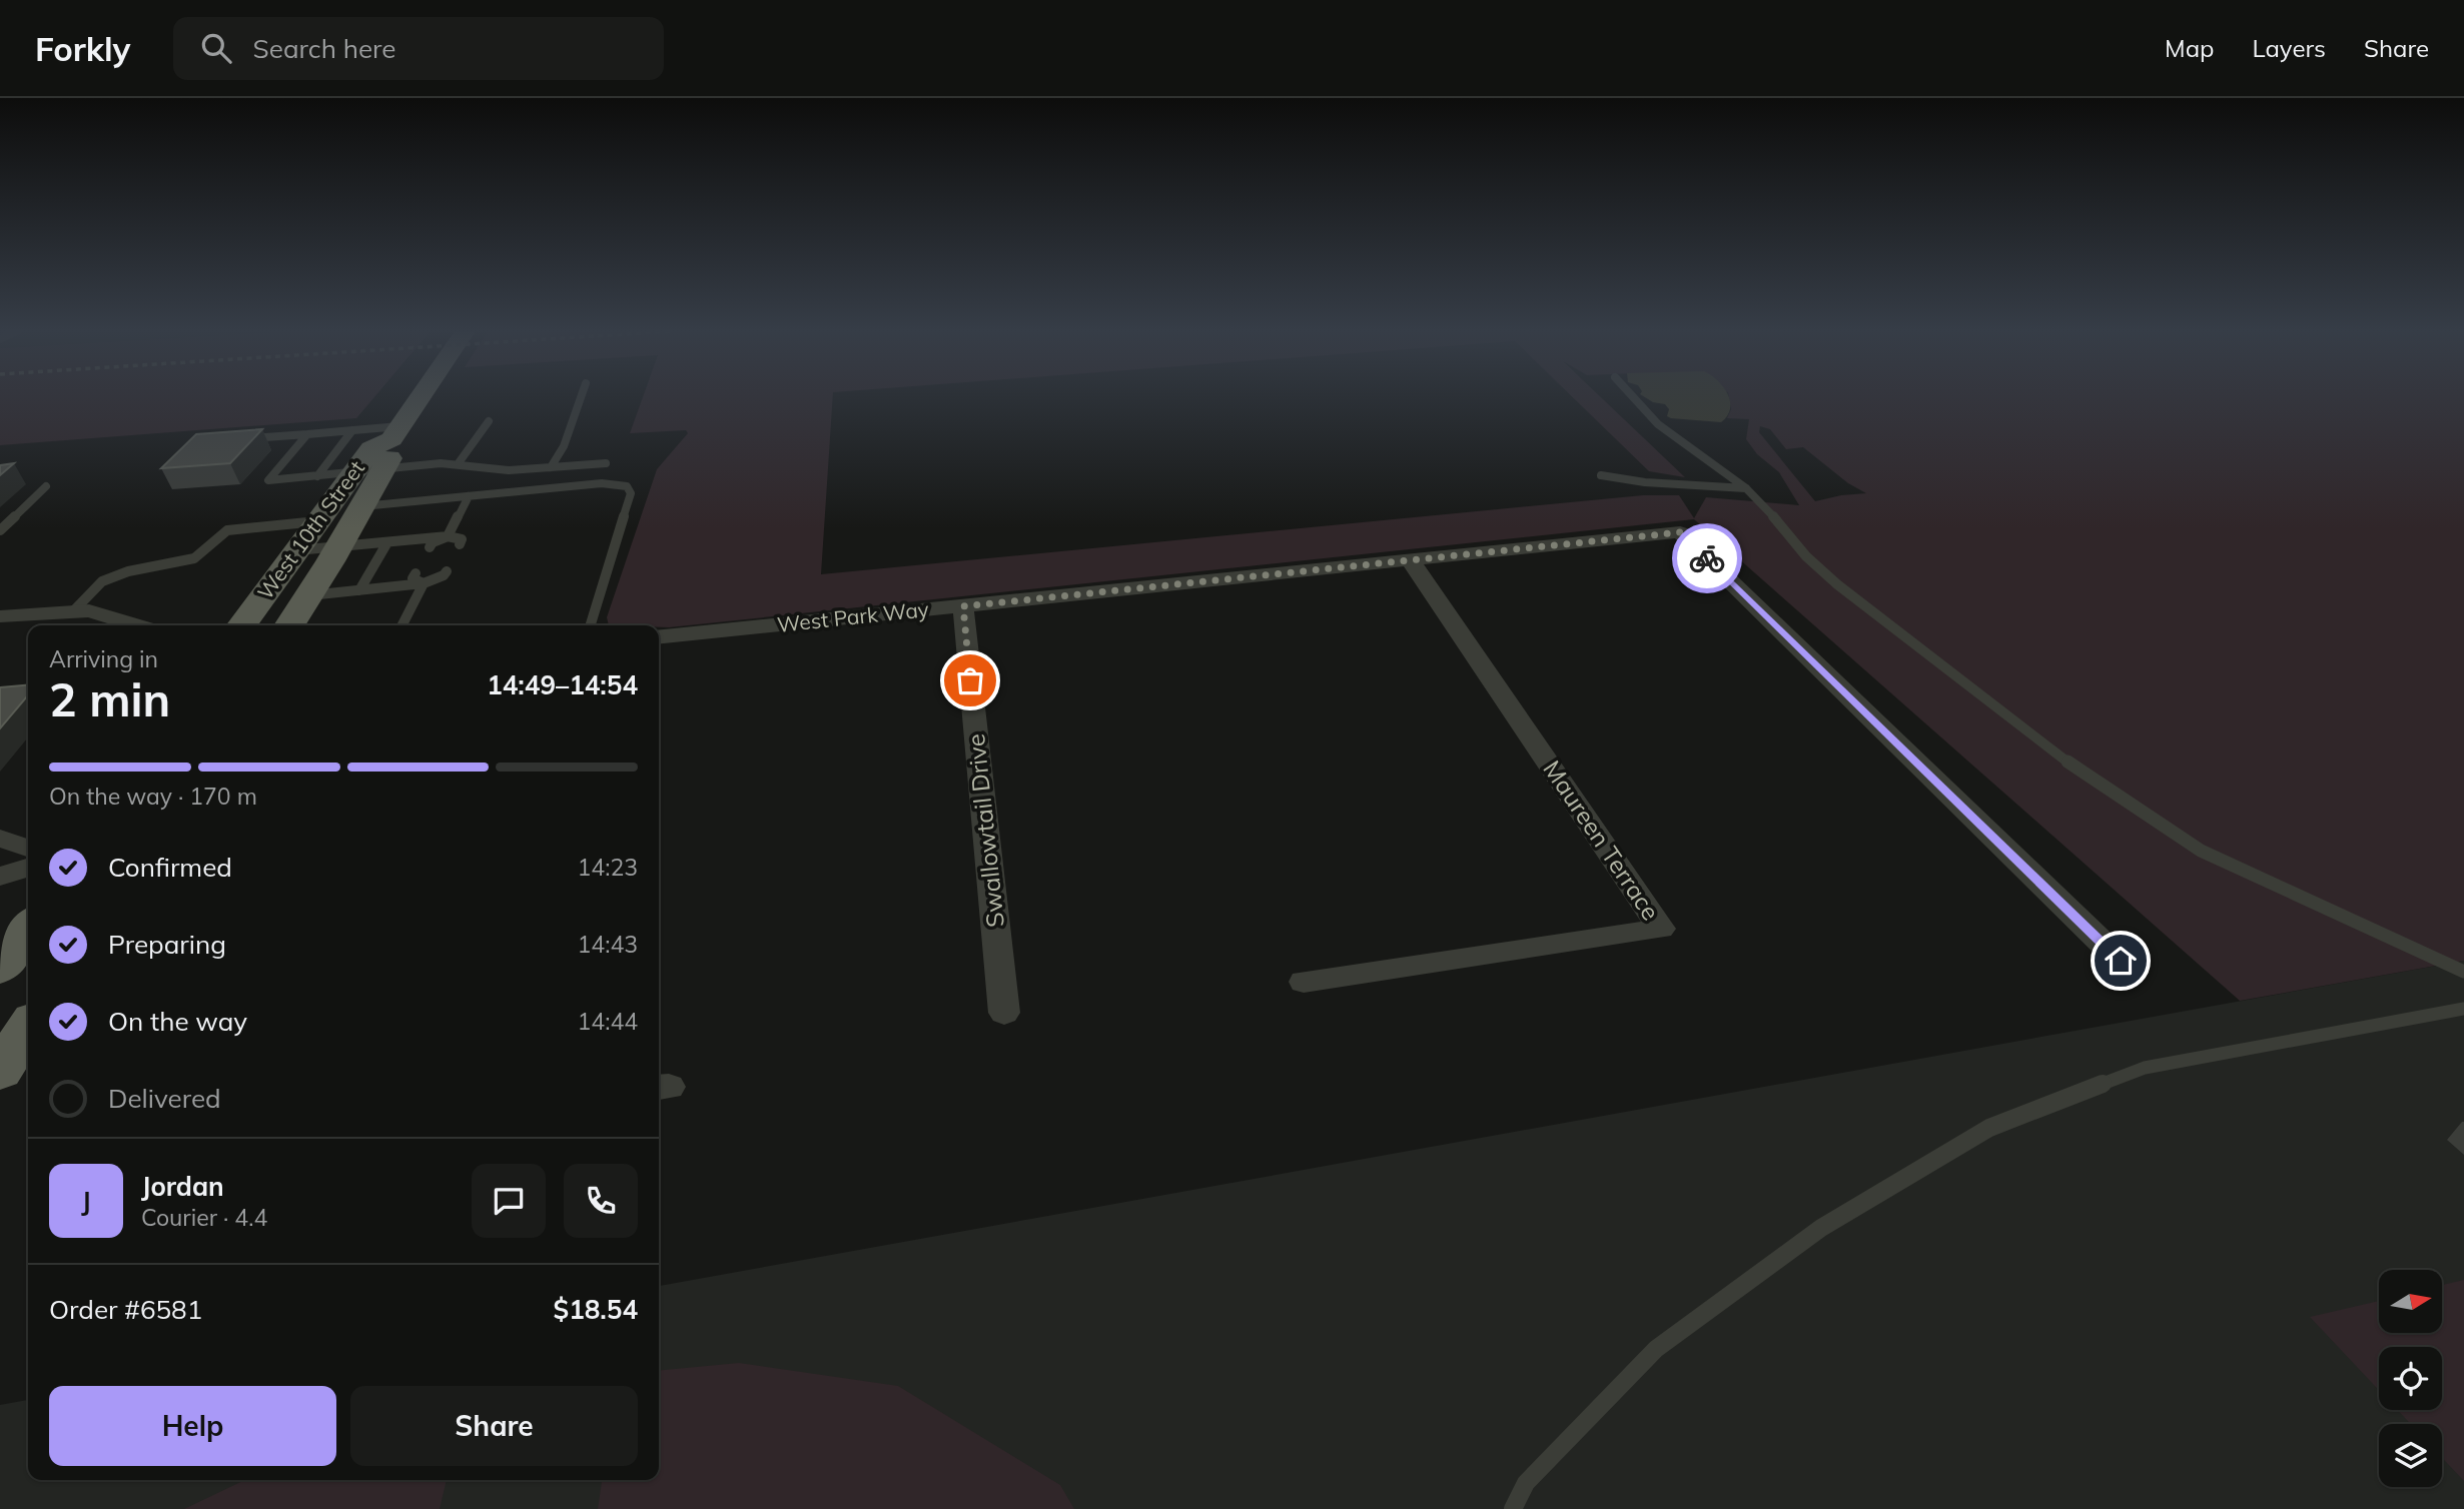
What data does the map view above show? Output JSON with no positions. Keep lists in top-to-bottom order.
{
  "streets": {
    "main road": ["West 10th Street"],
    "street": ["West Park Way", "Swallowtail Drive", "Maureen Terrace"]
  },
  "crossings": [
    ["West Park Way", "Swallowtail Drive"],
    ["West Park Way", "Maureen Terrace"]
  ],
  "north": "right",
  "page": {
    "header": "Forkly",
    "search": "Search here",
    "nav": ["Map", "Layers", "Share"],
    "heading": ["2 min", "Arriving in", "14:49–14:54"],
    "panel": [
      "Jordan",
      "Courier · 4.4",
      "Order #6581",
      "$18.54"
    ],
    "bar": "On the way · 170 m",
    "list": [
      ["Confirmed", "14:23"],
      ["Preparing", "14:43"],
      ["On the way", "14:44"],
      "Delivered"
    ],
    "round": "J",
    "buttons": ["Help", "Share"]
  }
}
